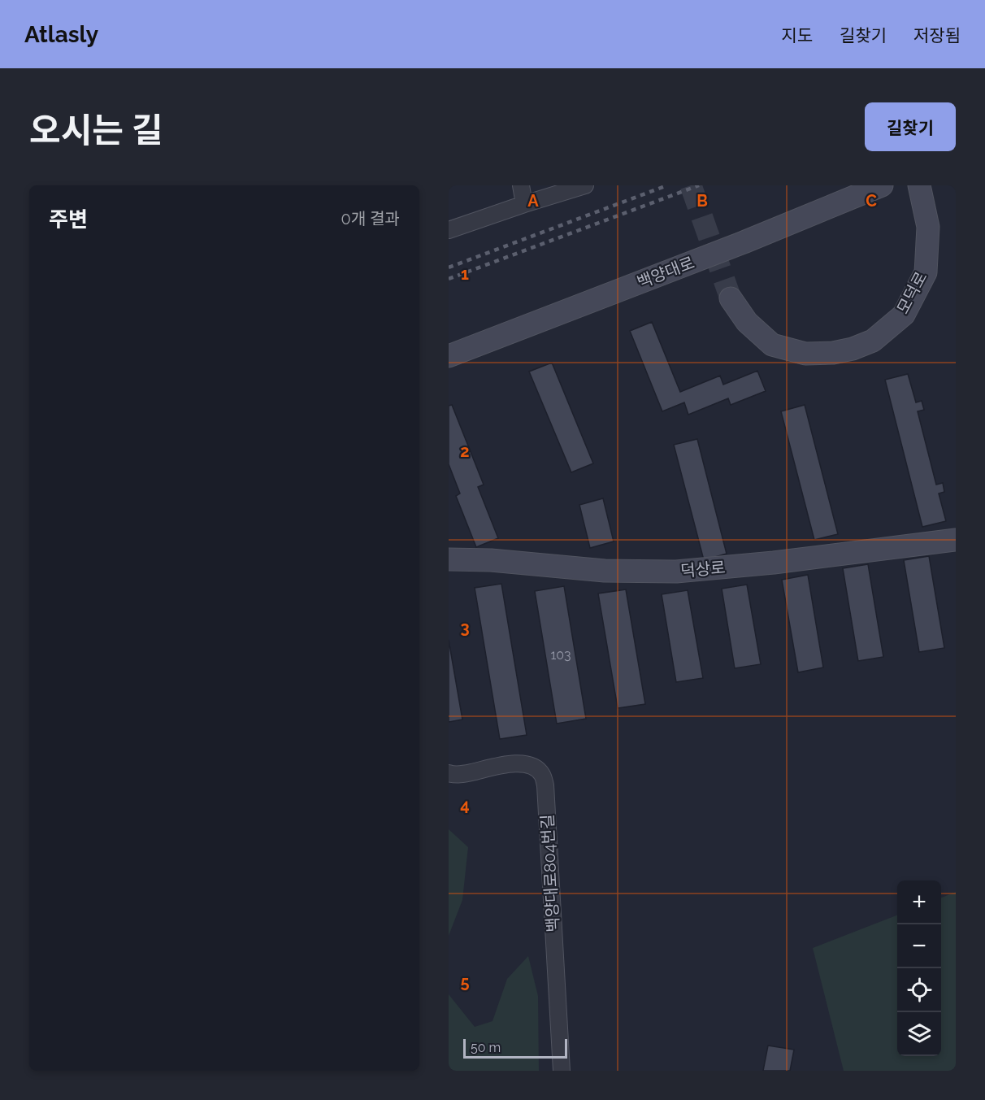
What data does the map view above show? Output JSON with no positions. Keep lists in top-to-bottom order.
{
  "streets": {
    "main road": ["백양대로", "모덕로", "덕상로"],
    "street": ["백양대로804번길"]
  },
  "house_numbers": ["103"],
  "scale_bar": "50 m",
  "page": {
    "header": "Atlasly",
    "nav": ["지도", "길찾기", "저장됨"],
    "title": "오시는 길",
    "buttons": "길찾기",
    "heading": ["주변", "0개 결과"],
    "map_buttons": ["+", "−"],
    "scale": "50 m"
  },
  "grid": {
    "columns": ["A", "B", "C"],
    "rows": [
      "1",
      "2",
      "3",
      "4",
      "5"
    ]
  }
}
